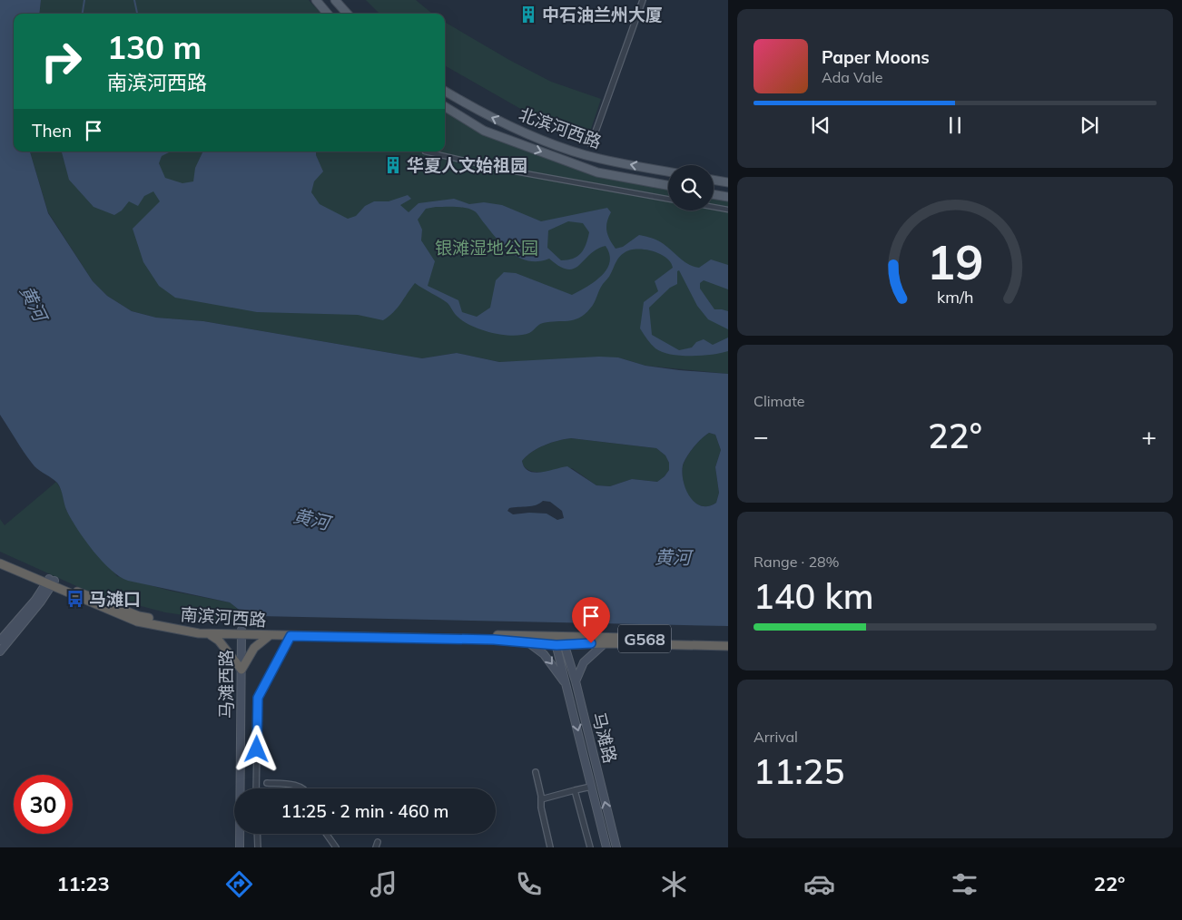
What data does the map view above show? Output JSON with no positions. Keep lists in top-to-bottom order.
{
  "streets": {
    "highway": ["南滨河西路", "G568"],
    "main road": ["北滨河西路", "马滩西路", "马滩路"]
  },
  "crossings": [
    ["南滨河西路", "马滩西路"],
    ["南滨河西路", "马滩路"]
  ],
  "water": ["黄河"],
  "parks": ["银滩湿地公园"],
  "places": {
    "building": ["中石油兰州大厦", "华夏人文始祖园"],
    "bus stop": ["马滩口"]
  },
  "page": {
    "turn": ["130 m", "南滨河西路"],
    "song": ["Paper Moons", "Ada Vale"],
    "then": "Then",
    "tile": [
      "Climate",
      ["Range · 28%", "140 km"],
      ["Arrival", "11:25"]
    ],
    "heat": ["−", "22°", "+"],
    "limit": "30",
    "trip": "11:25 · 2 min · 460 m",
    "tabs": ["11:23", "22°"],
    "gauge": ["19", "km/h"]
  }
}
